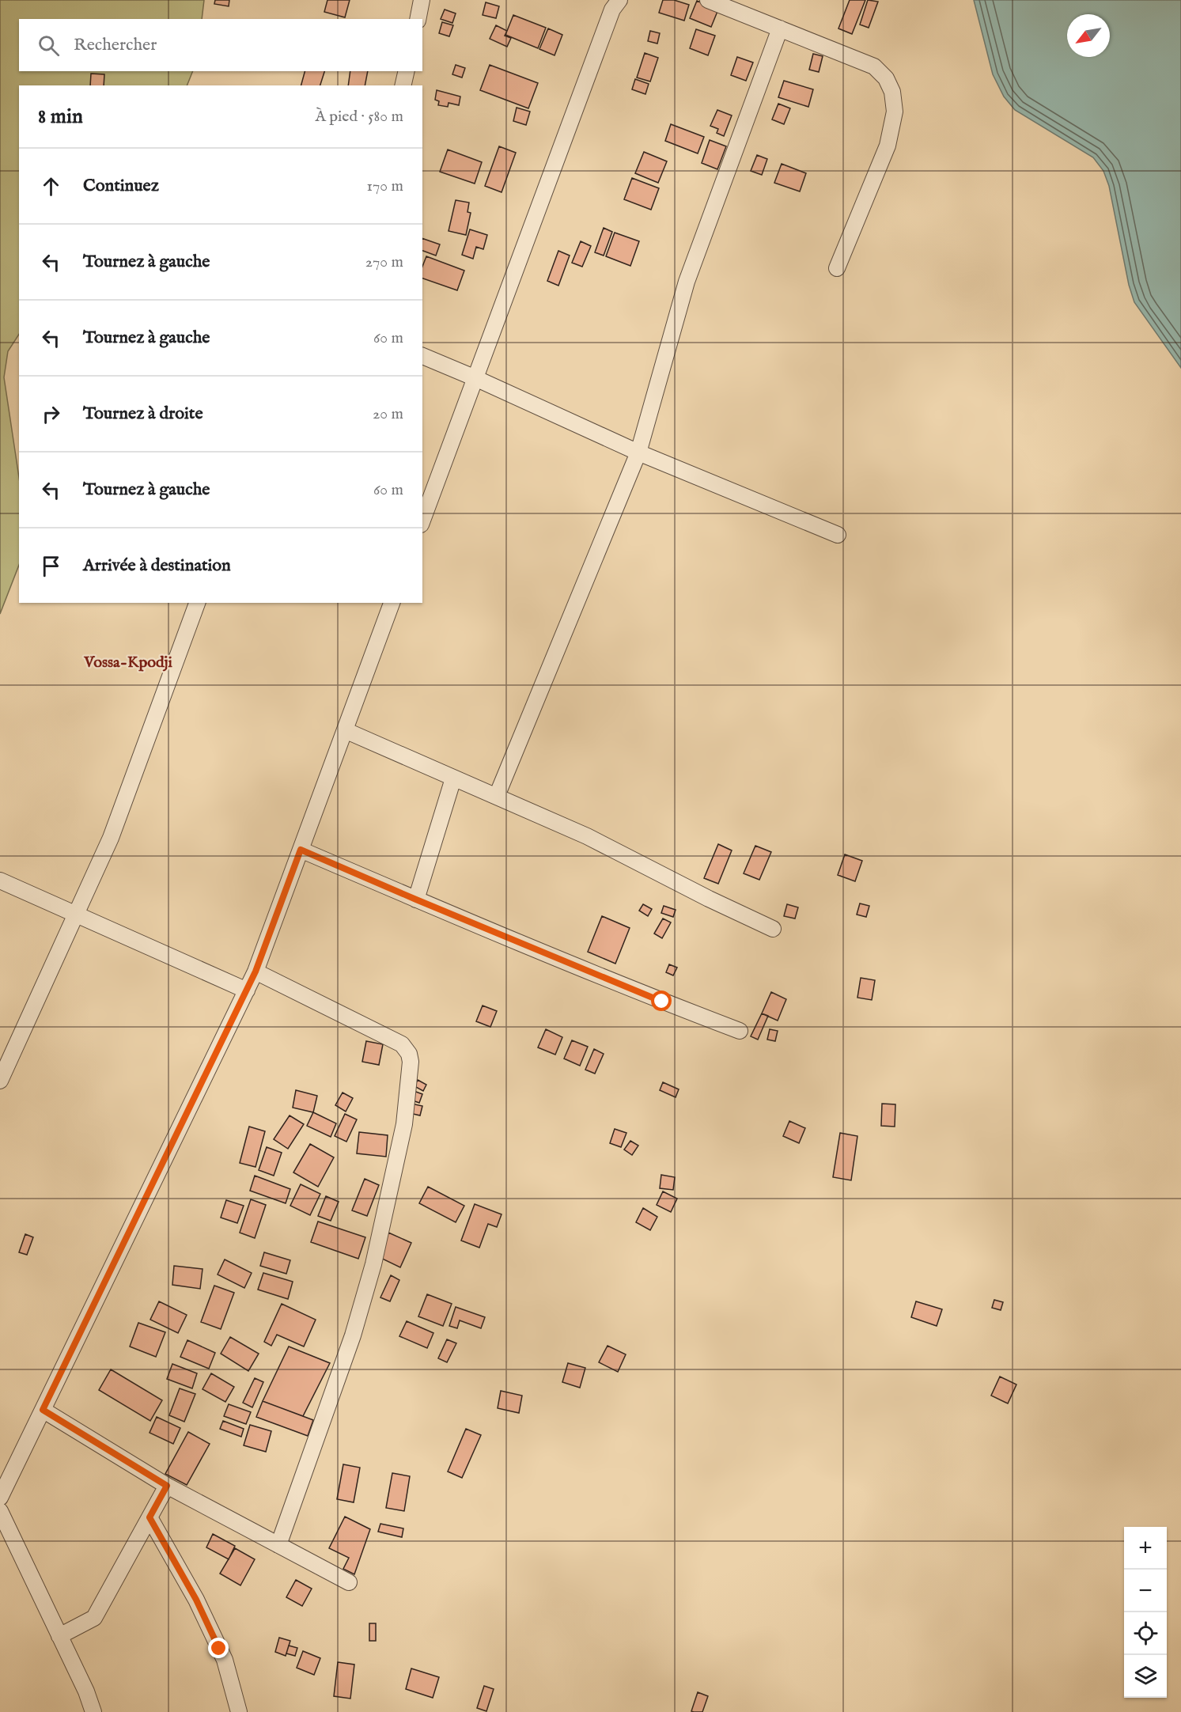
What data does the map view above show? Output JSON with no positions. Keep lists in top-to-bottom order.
{
  "districts": ["Vossa-Kpodji"],
  "north": "bottom left",
  "page": {
    "search": "Rechercher",
    "heading": ["8 min", "À pied · 580 m"],
    "list": [
      ["Continuez", "170 m"],
      ["Tournez à gauche", "270 m"],
      ["Tournez à gauche", "60 m"],
      ["Tournez à droite", "20 m"],
      ["Tournez à gauche", "60 m"],
      "Arrivée à destination"
    ],
    "map_buttons": ["+", "−"]
  }
}
